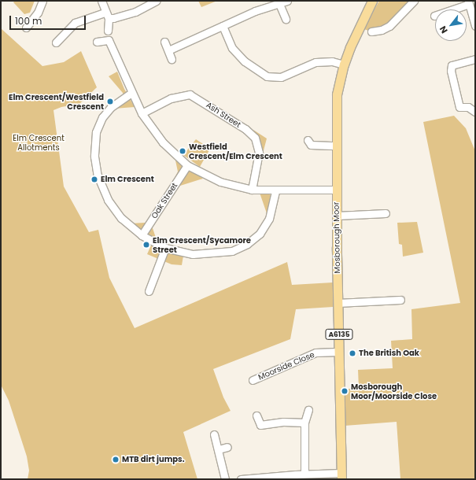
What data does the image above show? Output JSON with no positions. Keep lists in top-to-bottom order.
{
  "streets": {
    "main road": ["Mosborough Moor", "A6135"],
    "street": ["Ash Street", "Oak Street", "Moorside Close"]
  },
  "crossings": [
    ["Mosborough Moor", "Moorside Close"]
  ],
  "parks": ["Elm Crescent Allotments"],
  "places": [
    "Elm Crescent/Westfield Crescent",
    "Westfield Crescent/Elm Crescent",
    "Elm Crescent",
    "Elm Crescent/Sycamore Street",
    "The British Oak",
    "Mosborough Moor/Moorside Close",
    "MTB dirt jumps."
  ],
  "scale_bar": "100 m",
  "north": "bottom left"
}
